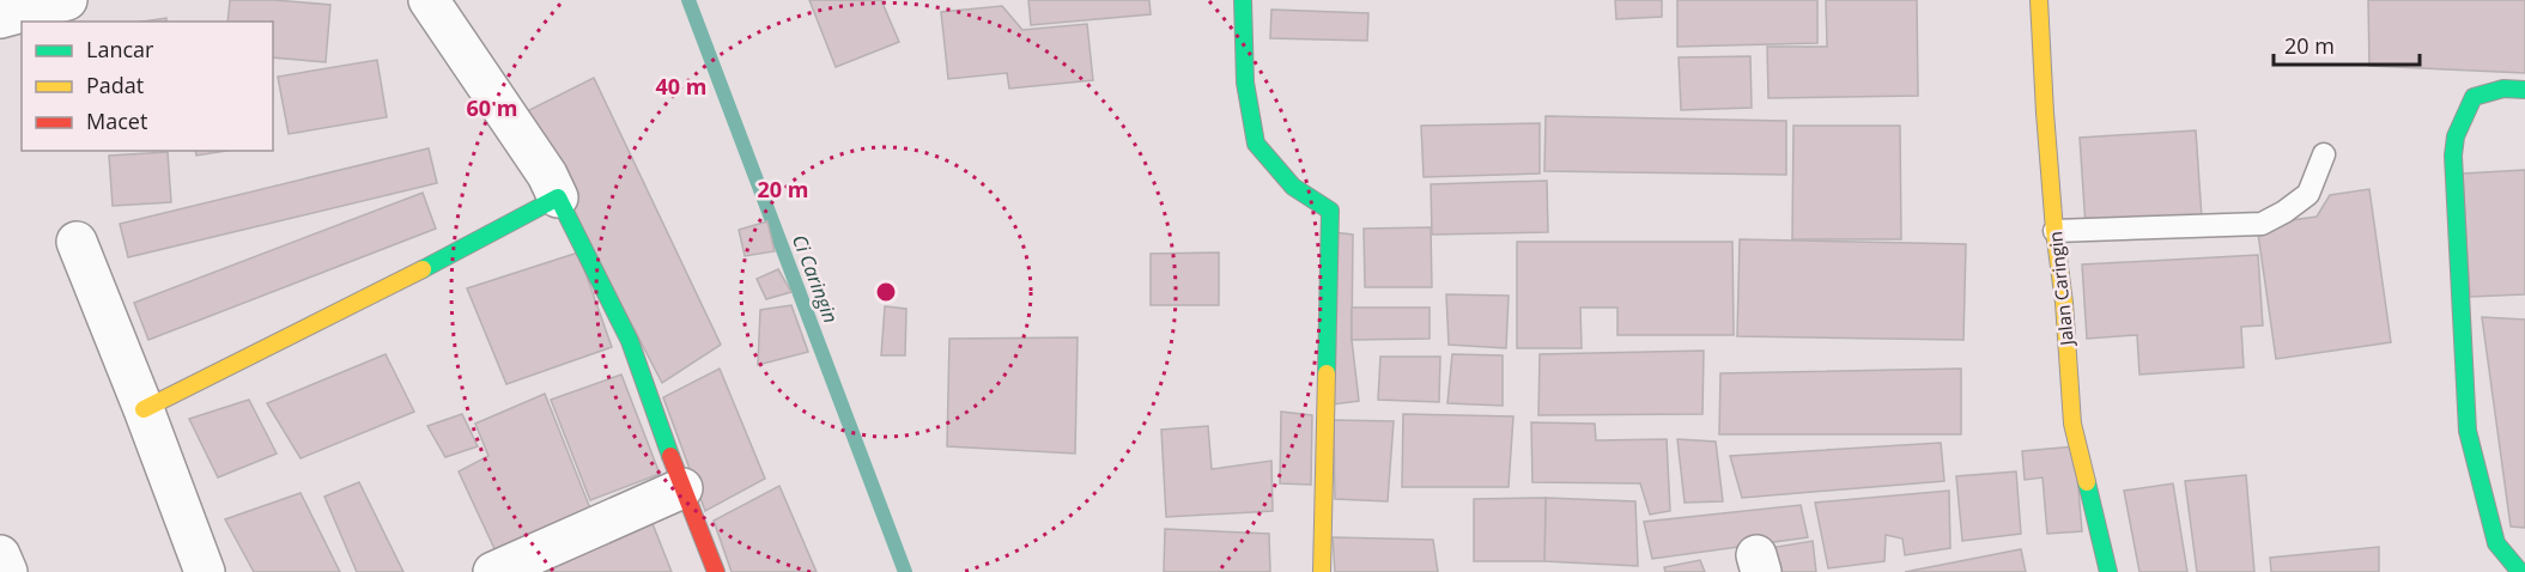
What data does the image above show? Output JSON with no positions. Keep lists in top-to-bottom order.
{
  "streets": {
    "street": ["Jalan Caringin"]
  },
  "water": ["Ci Caringin"],
  "legend": ["Lancar", "Padat", "Macet"],
  "scale_bar": "20 m",
  "rings": ["40 m", "60 m", "20 m"]
}
